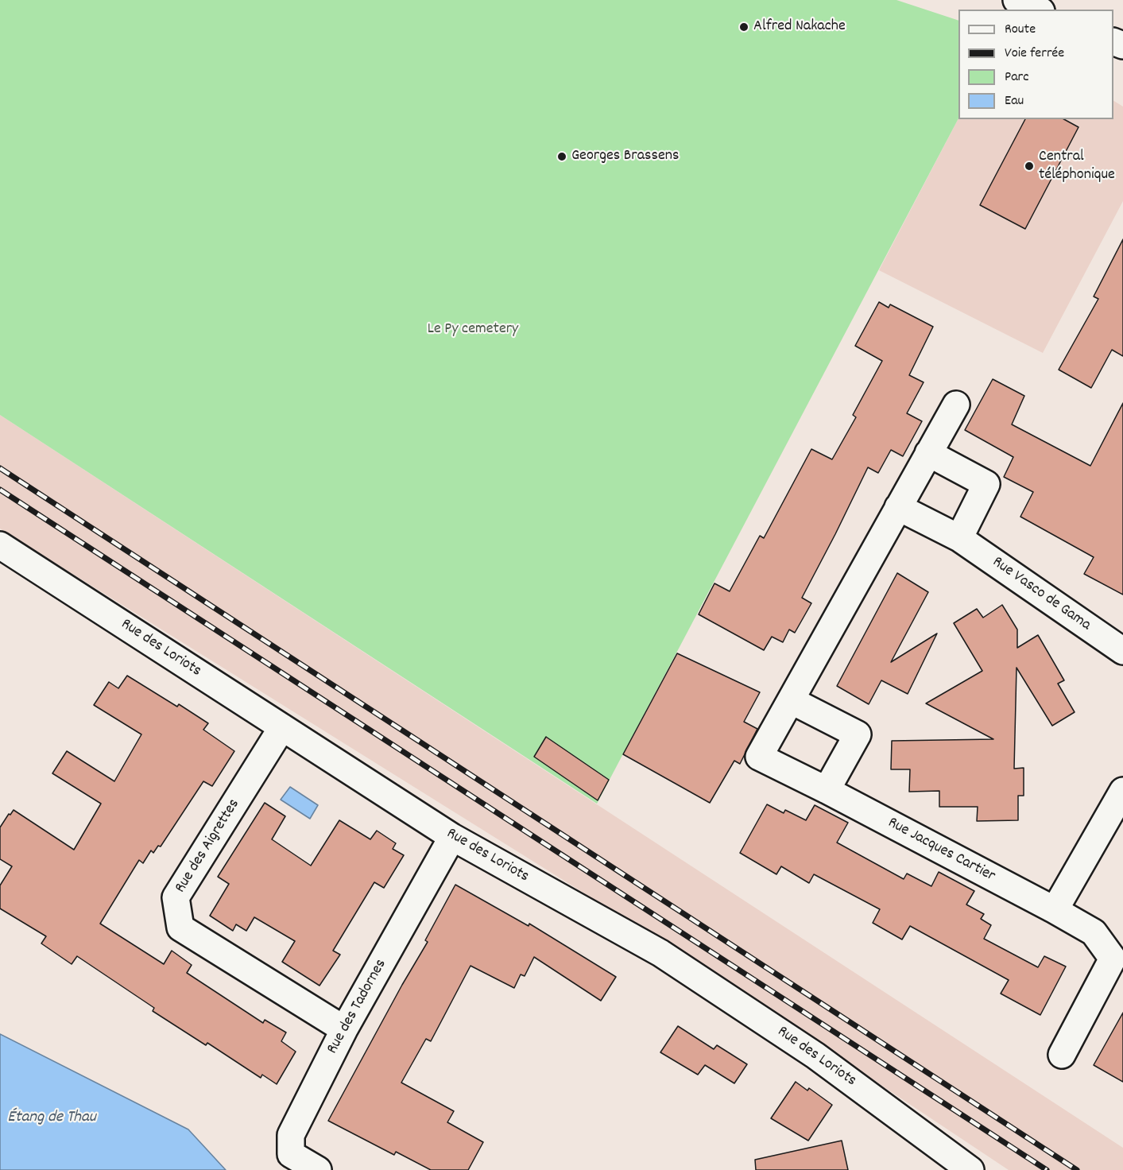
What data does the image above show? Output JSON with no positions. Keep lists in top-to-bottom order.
{
  "streets": {
    "street": [
      "Rue Vasco de Gama",
      "Rue des Loriots",
      "Rue des Aigrettes",
      "Rue Jacques Cartier",
      "Rue des Tadornes"
    ]
  },
  "crossings": [
    ["Rue Vasco de Gama", "Rue Jacques Cartier"],
    ["Rue des Loriots", "Rue des Aigrettes"],
    ["Rue des Loriots", "Rue des Tadornes"],
    ["Rue des Aigrettes", "Rue des Tadornes"]
  ],
  "water": ["Étang de Thau"],
  "parks": ["Le Py cemetery"],
  "places": ["Alfred Nakache", "Georges Brassens", "Central téléphonique"],
  "legend": [
    "Route",
    "Voie ferrée",
    "Parc",
    "Eau"
  ]
}
